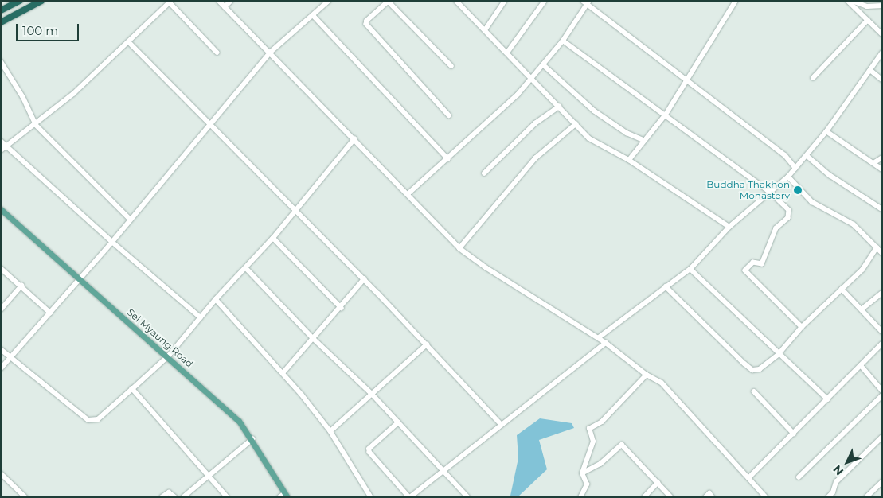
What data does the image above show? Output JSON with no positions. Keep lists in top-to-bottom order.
{
  "streets": {
    "main road": ["Sel Myaung Road"]
  },
  "places": ["Buddha Thakhon Monastery"],
  "scale_bar": "100 m",
  "north": "bottom left"
}
